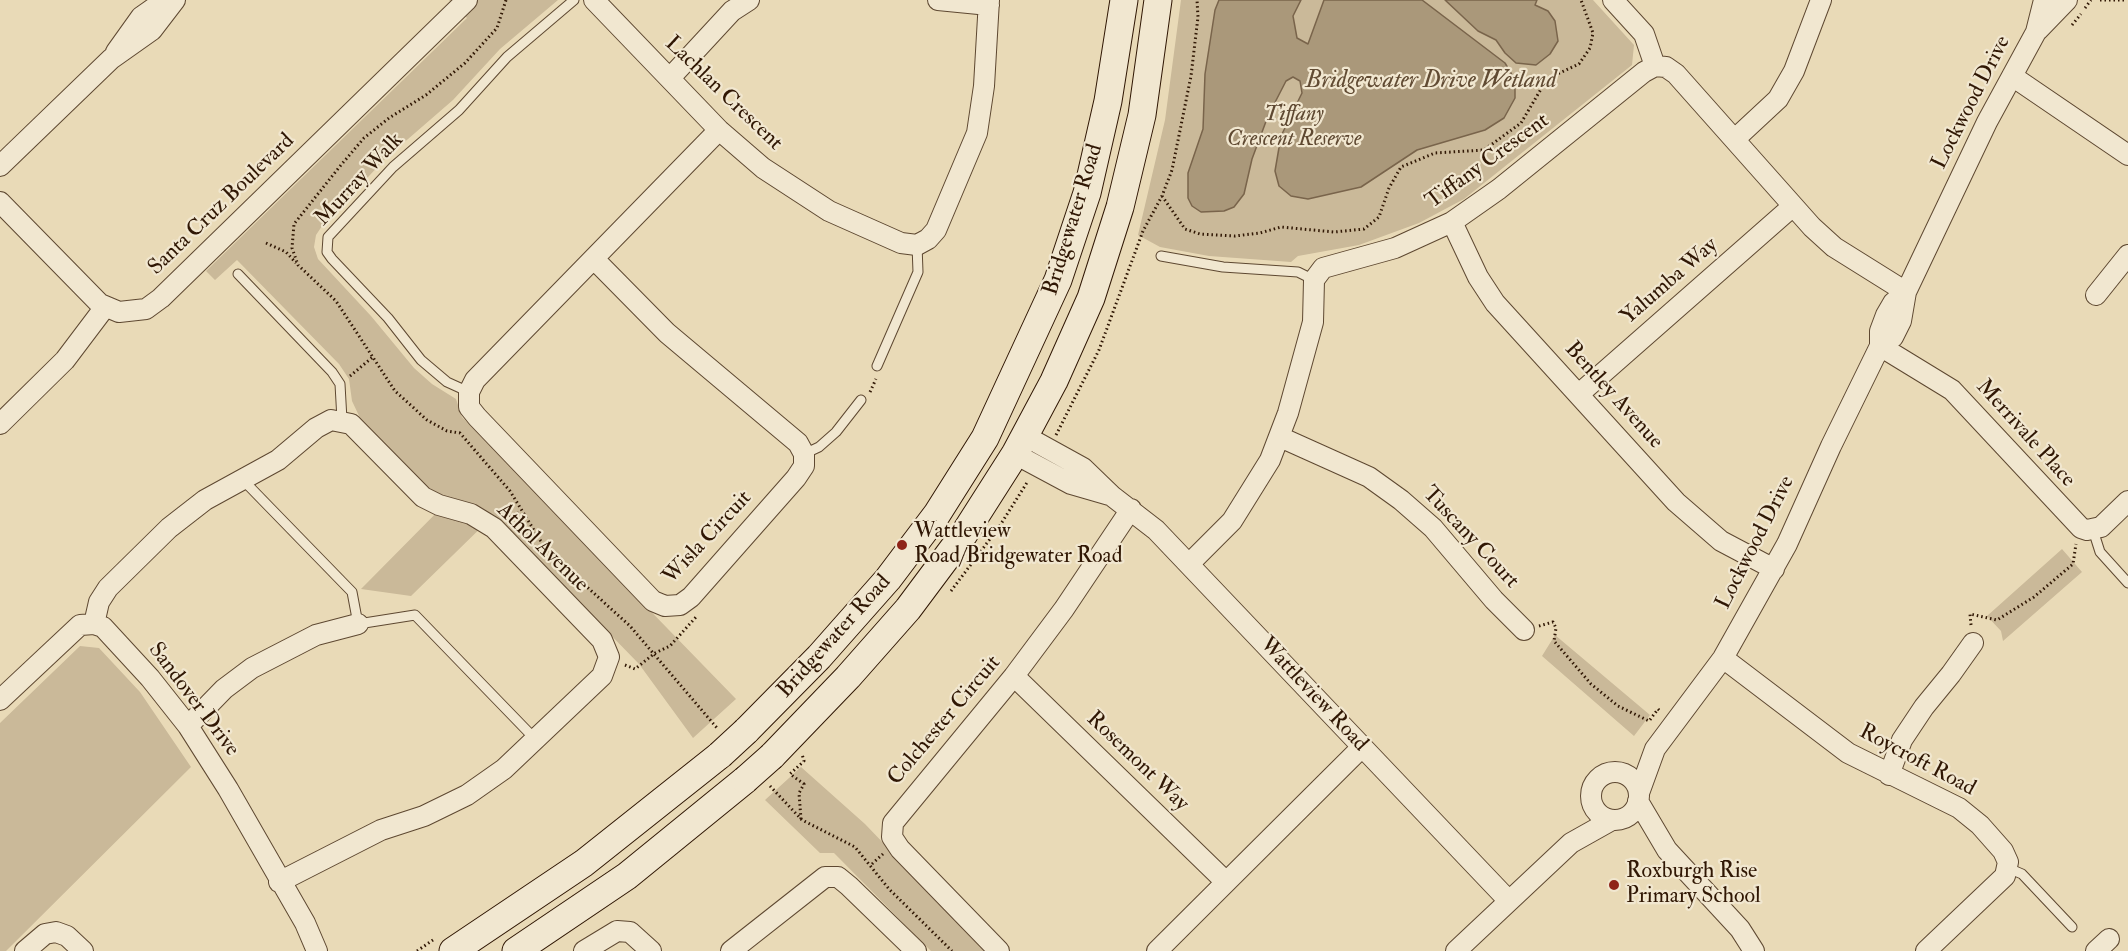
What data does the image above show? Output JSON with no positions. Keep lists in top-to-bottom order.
{
  "streets": {
    "street": [
      "Lachlan Crescent",
      "Lockwood Drive",
      "Tiffany Crescent",
      "Santa Cruz Boulevard",
      "Bridgewater Road",
      "Yalumba Way",
      "Bentley Avenue",
      "Merrivale Place",
      "Wisla Circuit",
      "Tuscany Court",
      "Athol Avenue",
      "Wattleview Road",
      "Sandover Drive",
      "Colchester Circuit",
      "Roycroft Road",
      "Rosemont Way"
    ],
    "lane": ["Murray Walk"]
  },
  "crossings": [
    ["Lockwood Drive", "Bentley Avenue"],
    ["Lockwood Drive", "Merrivale Place"],
    ["Lockwood Drive", "Roycroft Road"],
    ["Tiffany Crescent", "Bentley Avenue"],
    ["Murray Walk", "Wisla Circuit"],
    ["Bridgewater Road", "Wattleview Road"],
    ["Yalumba Way", "Bentley Avenue"],
    ["Wattleview Road", "Colchester Circuit"],
    ["Colchester Circuit", "Rosemont Way"]
  ],
  "water": ["Bridgewater Drive Wetland"],
  "parks": ["Tiffany Crescent Reserve"],
  "places": ["Wattleview Road/Bridgewater Road", "Roxburgh Rise Primary School"]
}
